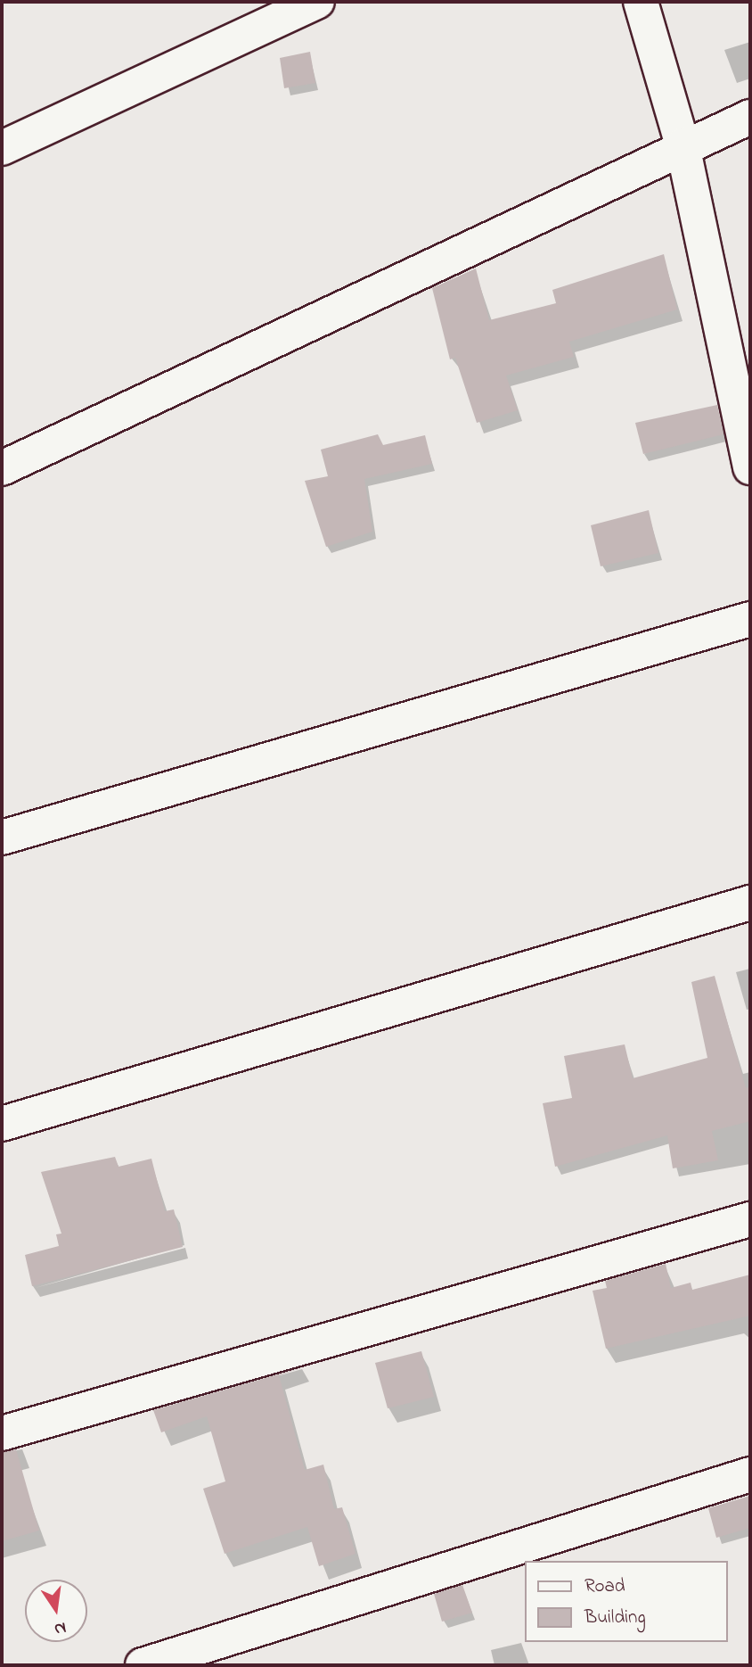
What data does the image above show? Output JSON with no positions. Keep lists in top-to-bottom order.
{
  "legend": ["Road", "Building"],
  "north": "bottom"
}
